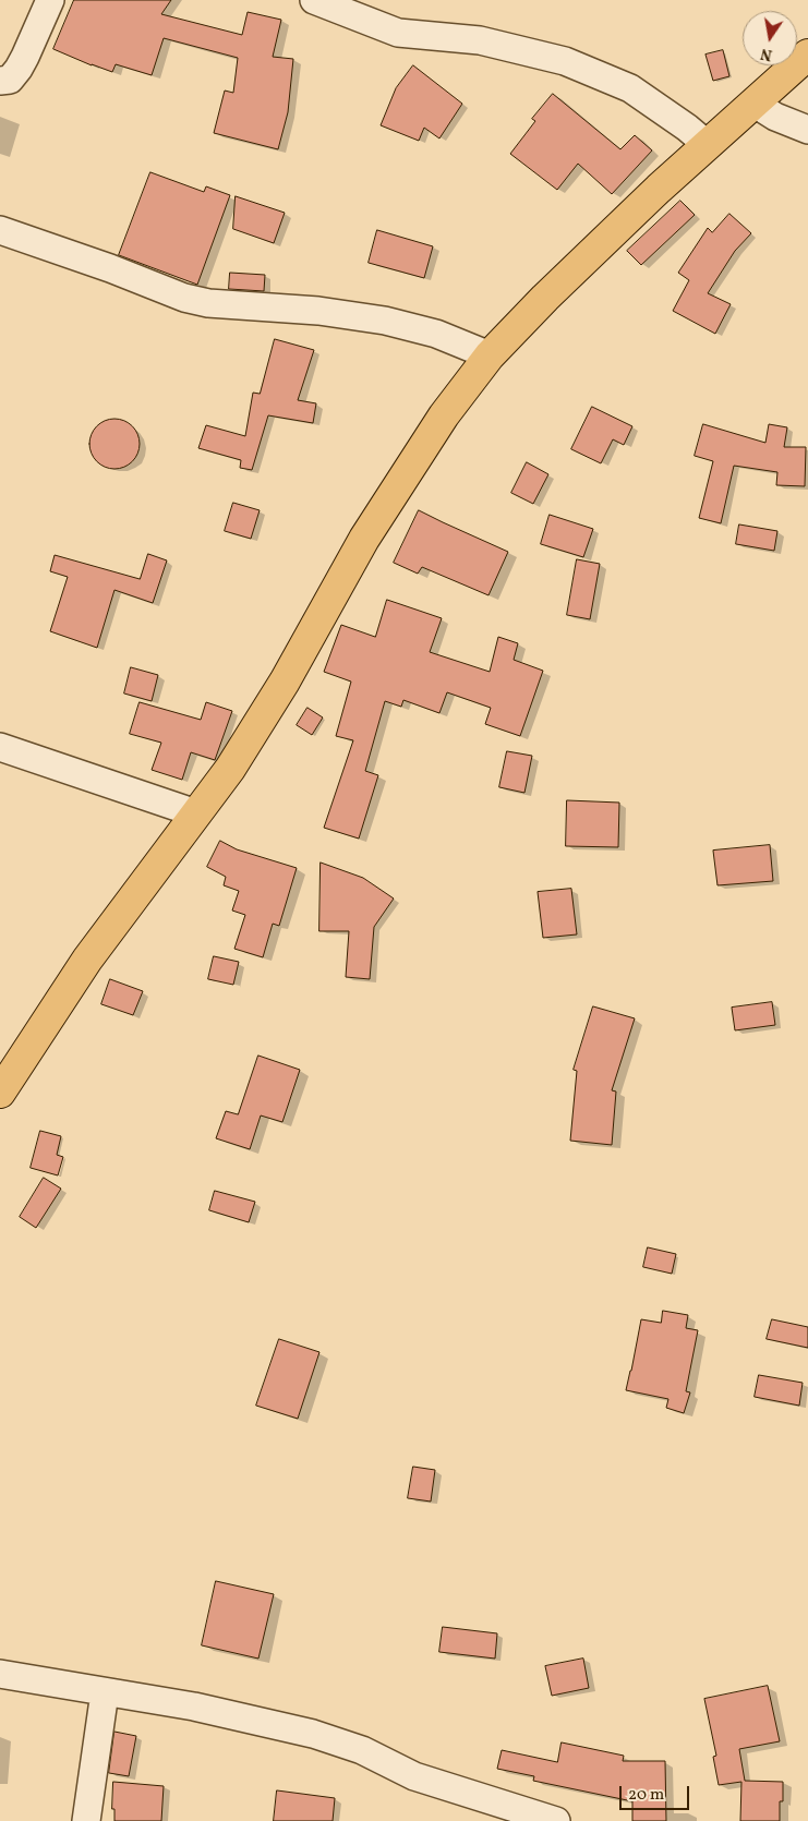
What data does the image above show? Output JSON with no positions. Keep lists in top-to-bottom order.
{
  "scale_bar": "20 m",
  "north": "bottom"
}
